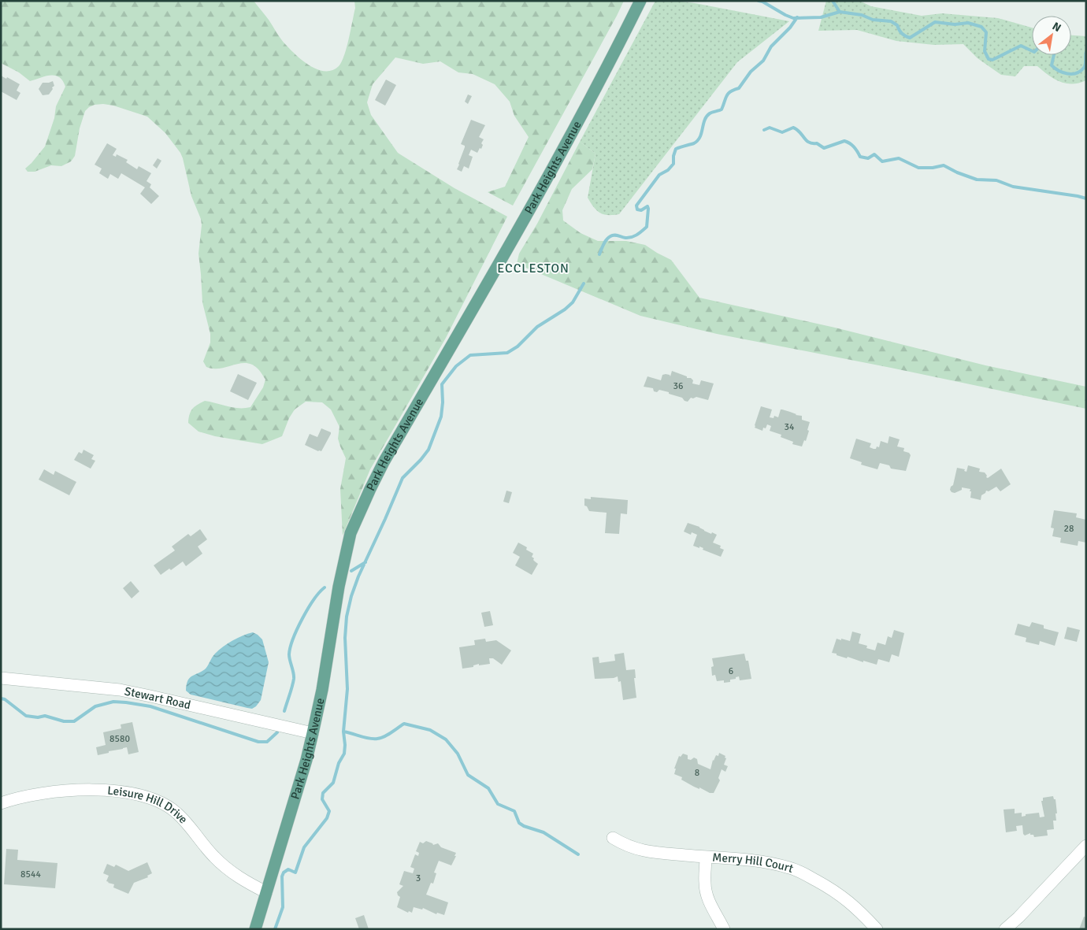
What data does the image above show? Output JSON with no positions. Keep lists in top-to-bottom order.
{
  "streets": {
    "main road": ["Park Heights Avenue"],
    "street": ["Stewart Road", "Leisure Hill Drive", "Merry Hill Court"]
  },
  "crossings": [
    ["Park Heights Avenue", "Stewart Road"],
    ["Park Heights Avenue", "Leisure Hill Drive"]
  ],
  "districts": ["ECCLESTON"],
  "house_numbers": [
    "36",
    "34",
    "28",
    "6",
    "8580",
    "8",
    "8544",
    "3"
  ],
  "north": "top right"
}
